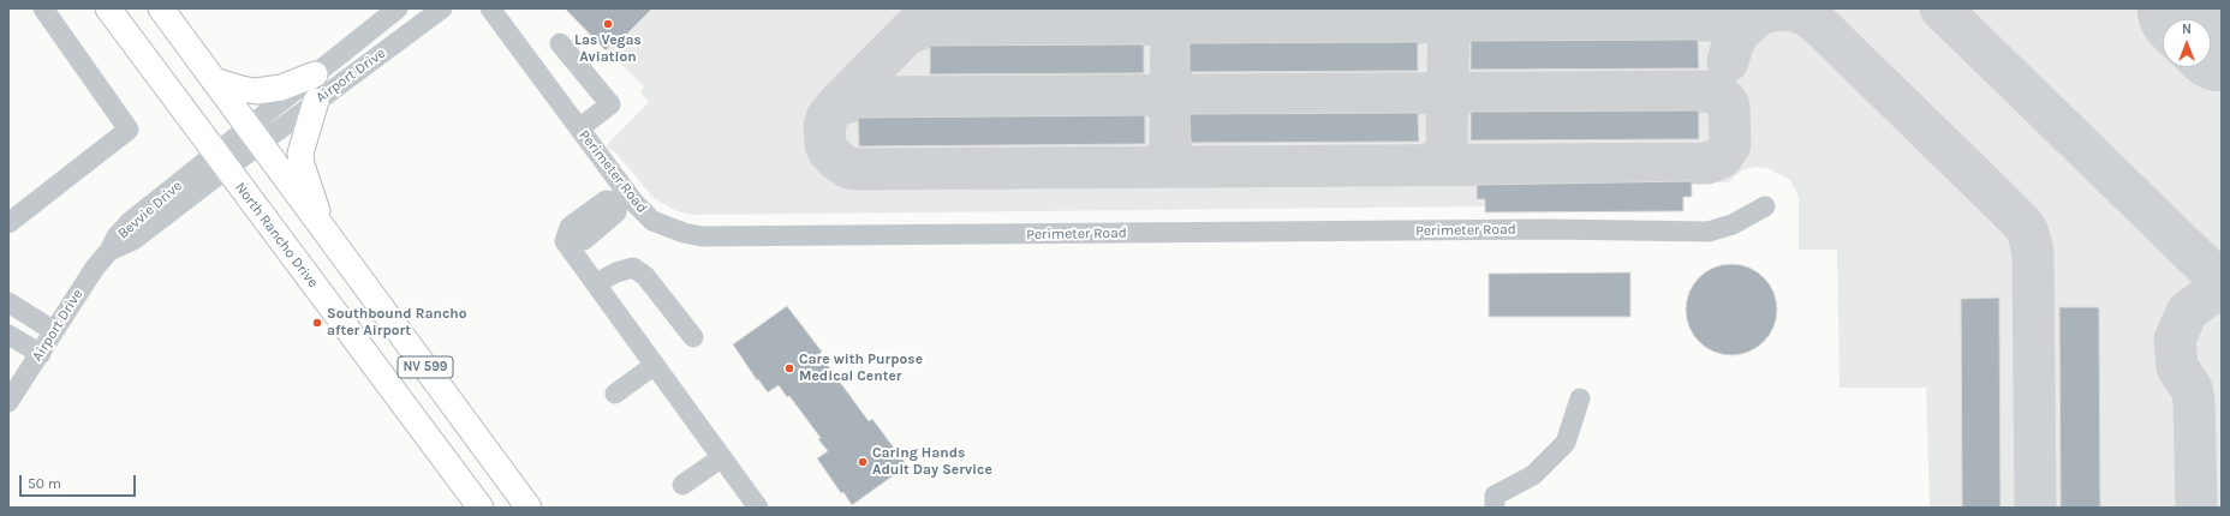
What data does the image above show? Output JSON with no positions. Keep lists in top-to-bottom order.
{
  "streets": {
    "main road": ["North Rancho Drive", "NV 599"],
    "street": ["Airport Drive", "Perimeter Road", "Bevvie Drive"]
  },
  "crossings": [
    ["Airport Drive", "Bevvie Drive"],
    ["Airport Drive", "NV 599"],
    ["Bevvie Drive", "North Rancho Drive"],
    ["Bevvie Drive", "NV 599"]
  ],
  "places": [
    "Las Vegas Aviation",
    "Southbound Rancho after Airport",
    "Care with Purpose Medical Center",
    "Caring Hands Adult Day Service"
  ],
  "scale_bar": "50 m",
  "north": "top"
}
